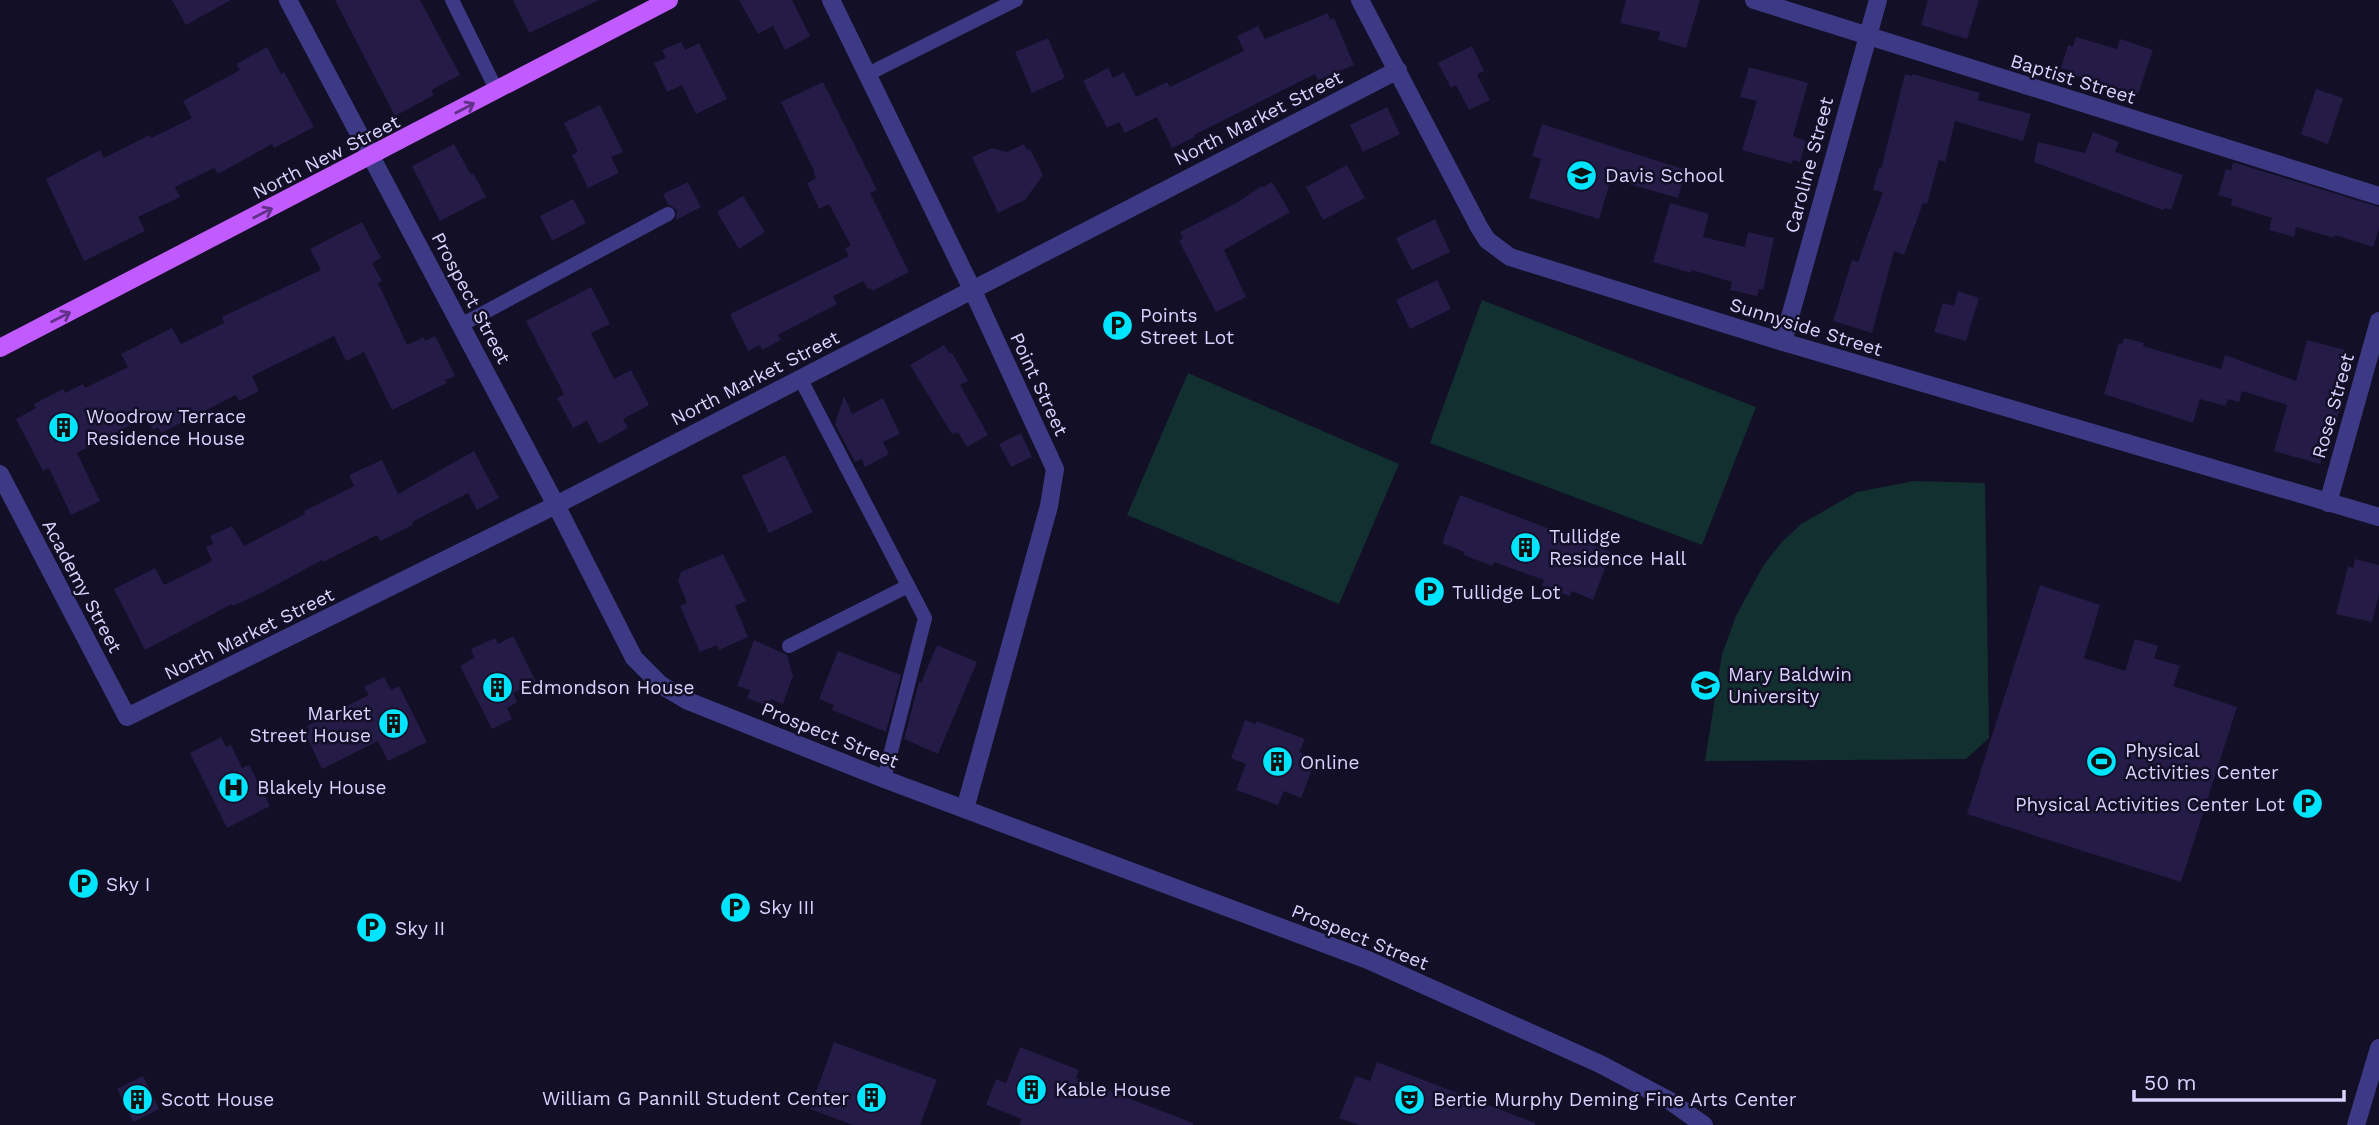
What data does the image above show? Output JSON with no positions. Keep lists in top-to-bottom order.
{
  "streets": {
    "main road": ["North New Street"],
    "street": [
      "Baptist Street",
      "North Market Street",
      "Caroline Street",
      "Prospect Street",
      "Sunnyside Street",
      "Point Street",
      "Rose Street",
      "Academy Street"
    ]
  },
  "crossings": [
    ["Baptist Street", "Caroline Street"],
    ["North Market Street", "Prospect Street"],
    ["North Market Street", "Sunnyside Street"],
    ["North Market Street", "Point Street"],
    ["North Market Street", "Academy Street"],
    ["North New Street", "Prospect Street"],
    ["Caroline Street", "Sunnyside Street"],
    ["Prospect Street", "Point Street"],
    ["Sunnyside Street", "Rose Street"]
  ],
  "one_way": ["North New Street"],
  "places": {
    "school or university": ["Davis School", "Mary Baldwin University"],
    "parking": [
      "Points Street Lot",
      "Tullidge Lot",
      "Physical Activities Center Lot",
      "Sky I",
      "Sky III",
      "Sky II"
    ],
    "building": [
      "Woodrow Terrace Residence House",
      "Tullidge Residence Hall",
      "Edmondson House",
      "Market Street House",
      "Online",
      "Kable House",
      "William G Pannill Student Center",
      "Scott House"
    ],
    "sports": ["Physical Activities Center"],
    "hospital": ["Blakely House"],
    "theatre": ["Bertie Murphy Deming Fine Arts Center"]
  },
  "scale_bar": "50 m"
}
